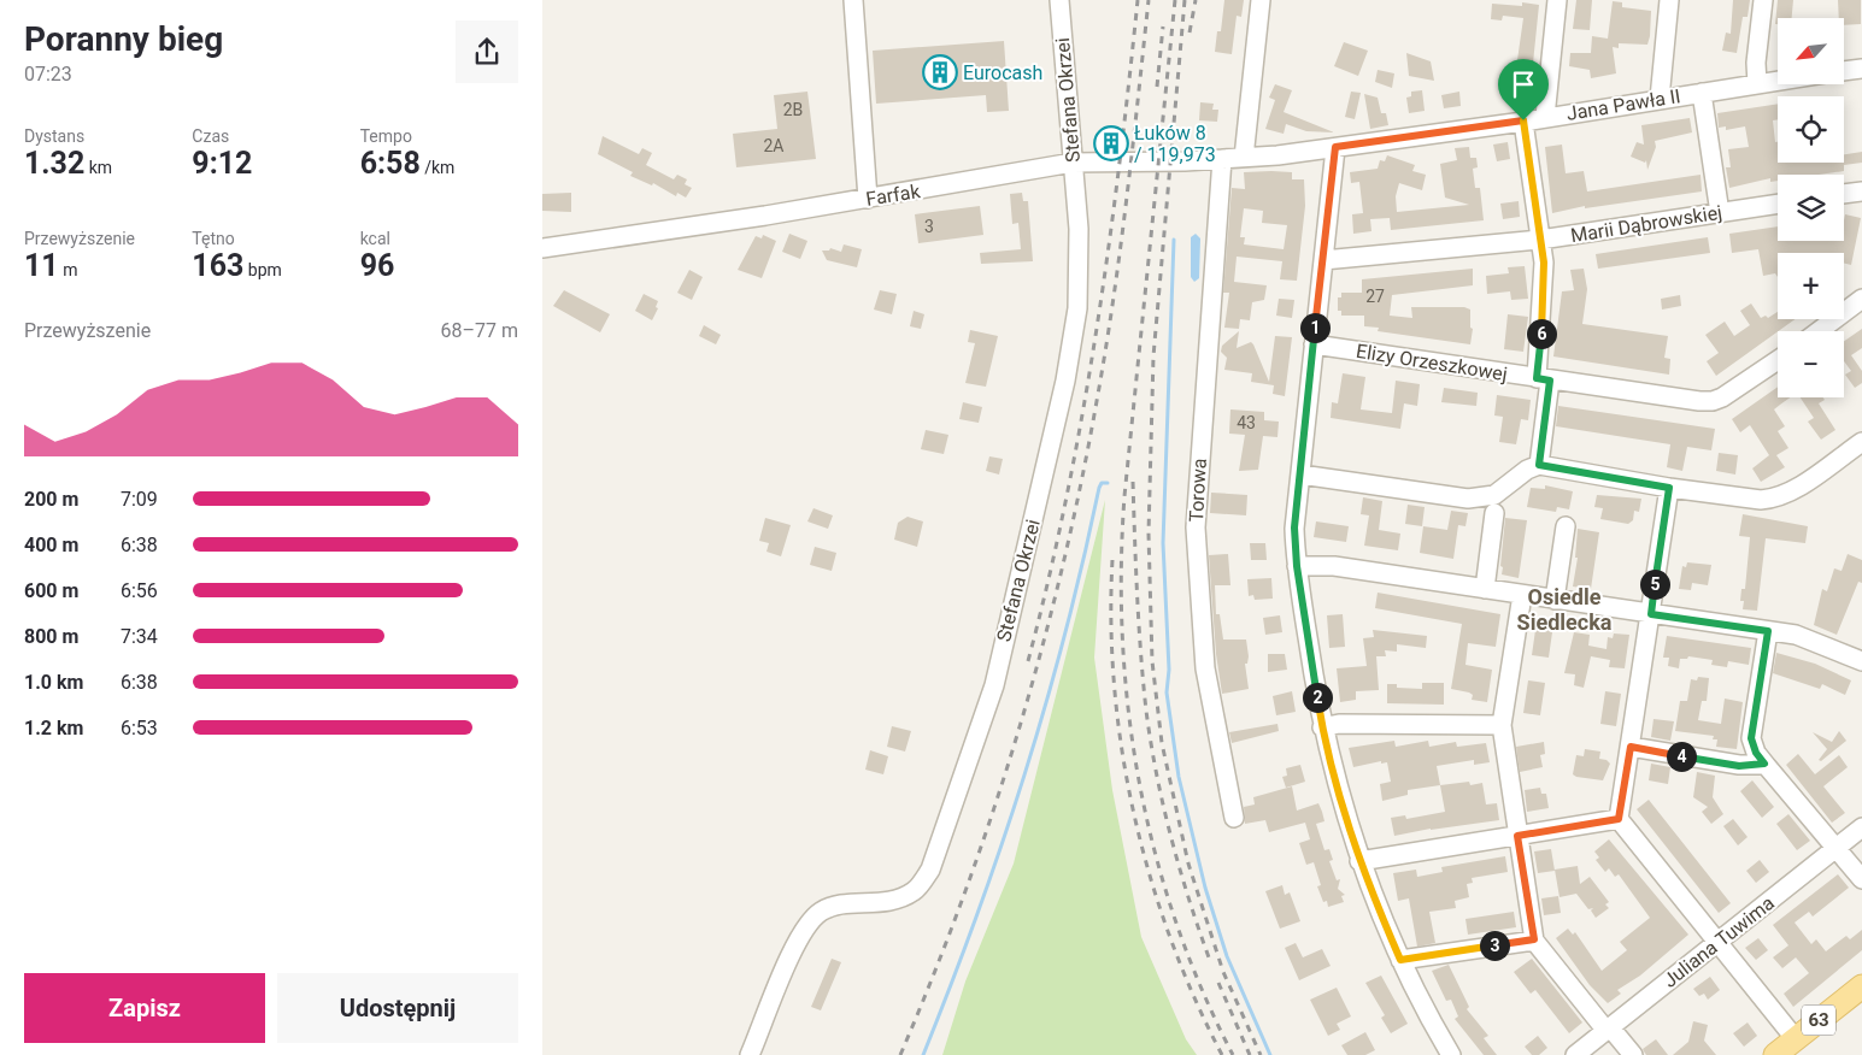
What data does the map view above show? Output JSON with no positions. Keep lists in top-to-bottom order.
{
  "streets": {
    "main road": ["63"],
    "street": [
      "Stefana Okrzei",
      "Jana Pawła II",
      "Farfak",
      "Marii Dąbrowskiej",
      "Elizy Orzeszkowej",
      "Torowa",
      "Juliana Tuwima"
    ]
  },
  "crossings": [
    ["Stefana Okrzei", "Farfak"],
    ["Jana Pawła II", "Farfak"],
    ["Farfak", "Torowa"]
  ],
  "districts": ["Osiedle Siedlecka"],
  "places": {
    "building": ["Eurocash", "Łuków 8 / 119,973"]
  },
  "house_numbers": [
    "2B",
    "2A",
    "3",
    "27",
    "43"
  ],
  "north": "bottom left",
  "page": {
    "heading": ["Poranny bieg", "07:23"],
    "map_buttons": ["+", "−"],
    "stats": [
      ["Dystans", "1.32 km"],
      ["Czas", "9:12"],
      ["Tempo", "6:58 /km"],
      ["Przewyższenie", "11 m"],
      ["Tętno", "163 bpm"],
      ["kcal", "96"]
    ],
    "chart": ["Przewyższenie", "68–77 m"],
    "pins": [
      "1",
      "6",
      "5",
      "2",
      "4",
      "3"
    ],
    "list": [
      {
        "name": "200 m",
        "note": "7:09"
      },
      {
        "name": "400 m",
        "note": "6:38"
      },
      {
        "name": "600 m",
        "note": "6:56"
      },
      {
        "name": "800 m",
        "note": "7:34"
      },
      {
        "name": "1.0 km",
        "note": "6:38"
      },
      {
        "name": "1.2 km",
        "note": "6:53"
      }
    ],
    "buttons": ["Zapisz", "Udostępnij"]
  }
}
